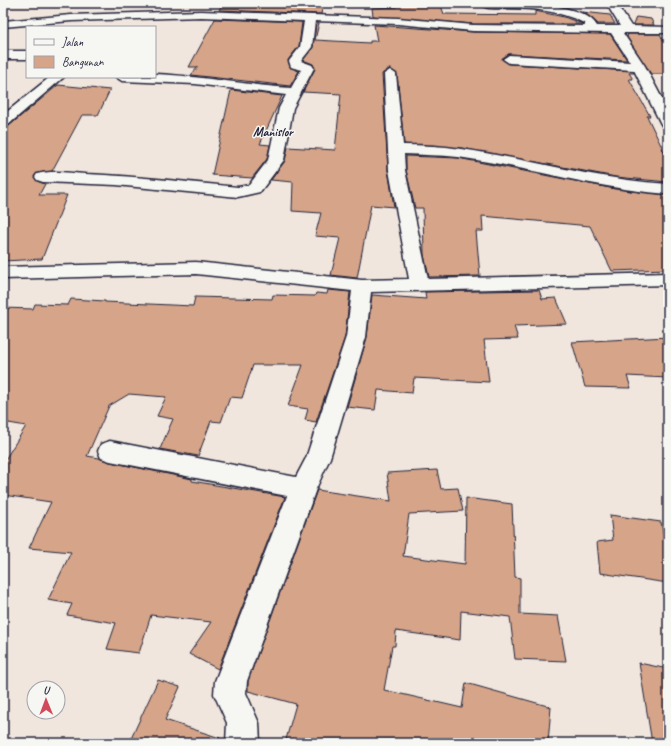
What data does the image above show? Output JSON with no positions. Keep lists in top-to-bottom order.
{
  "districts": ["Manislor"],
  "legend": ["Jalan", "Bangunan"],
  "north": "top"
}
